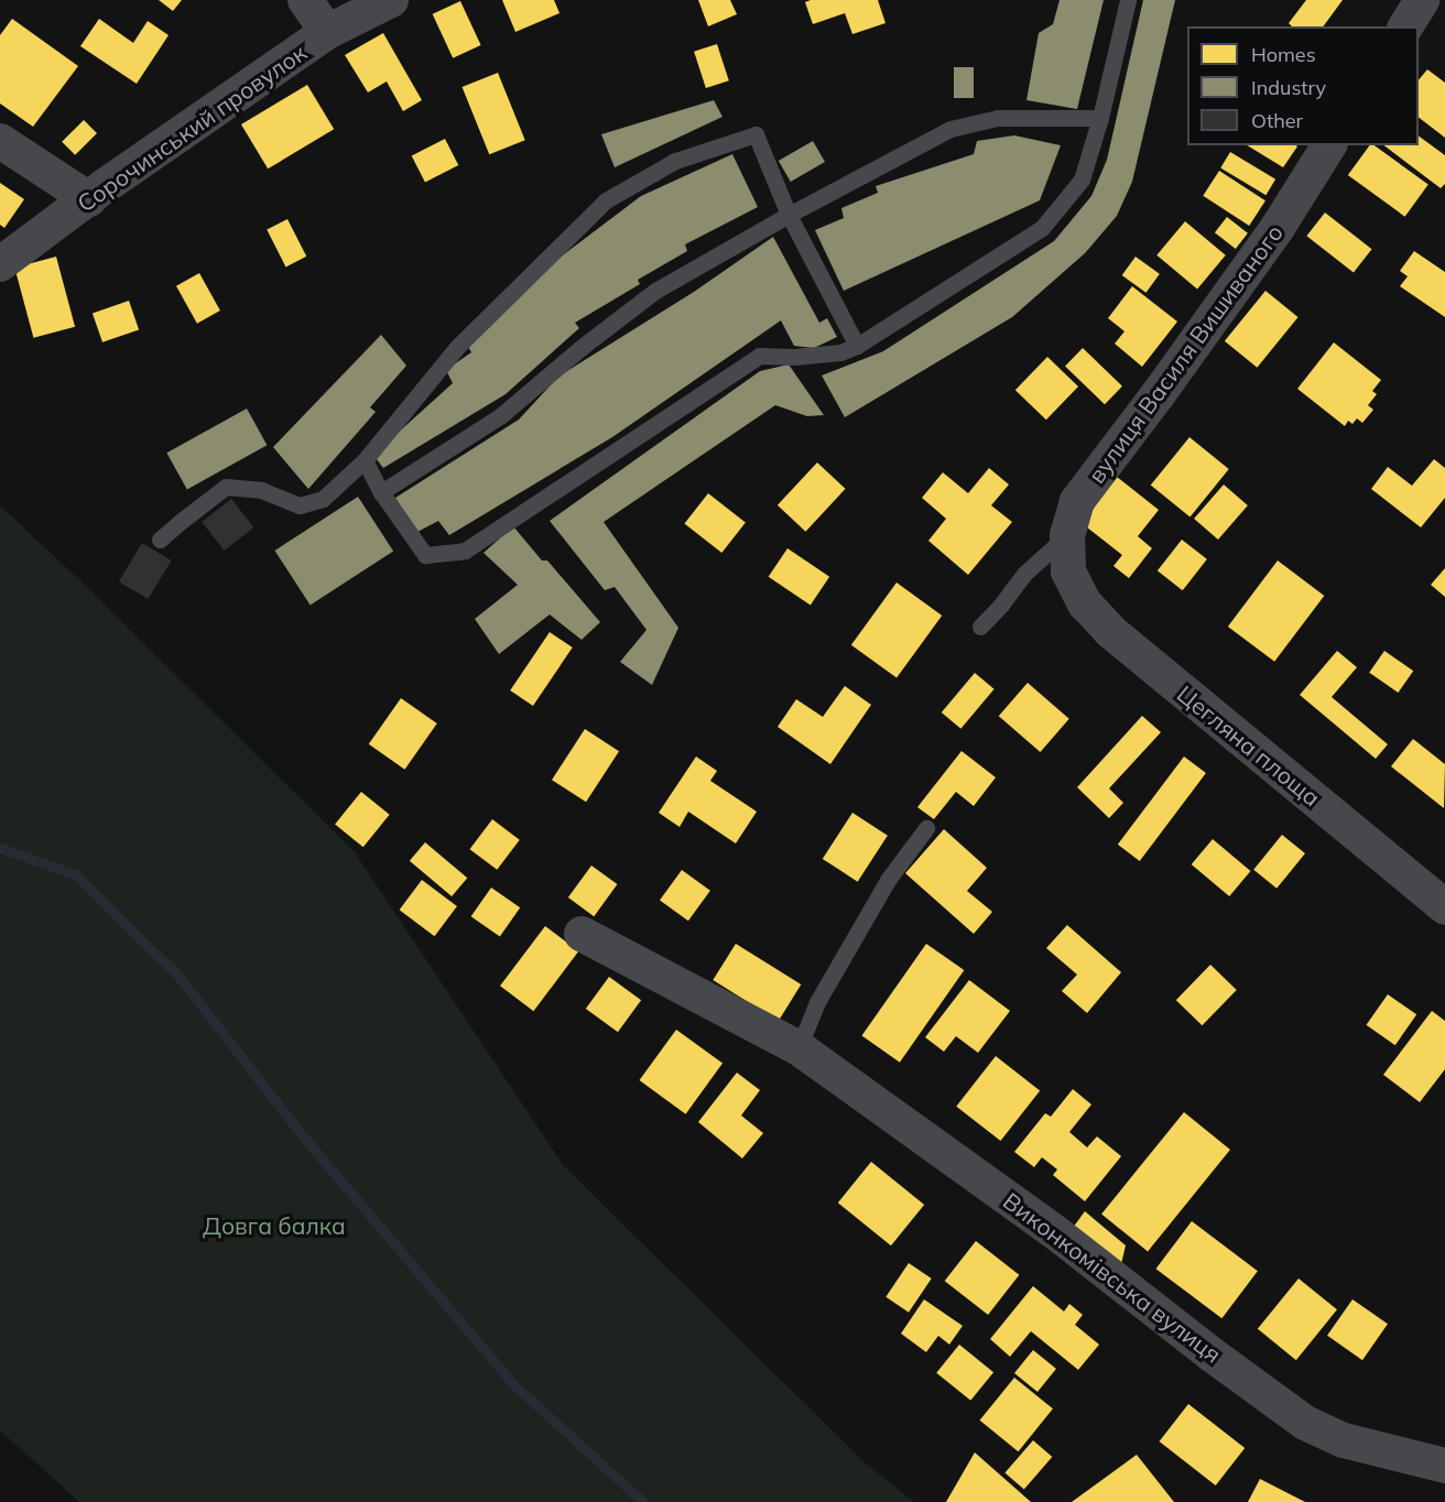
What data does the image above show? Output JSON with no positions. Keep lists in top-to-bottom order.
{
  "streets": {
    "street": [
      "Сорочинський провулок",
      "вулиця Василя Вишиваного",
      "Цегляна площа",
      "Виконкомівська вулиця"
    ]
  },
  "crossings": [
    ["вулиця Василя Вишиваного", "Цегляна площа"]
  ],
  "parks": ["Довга балка"],
  "legend": ["Homes", "Industry", "Other"]
}
